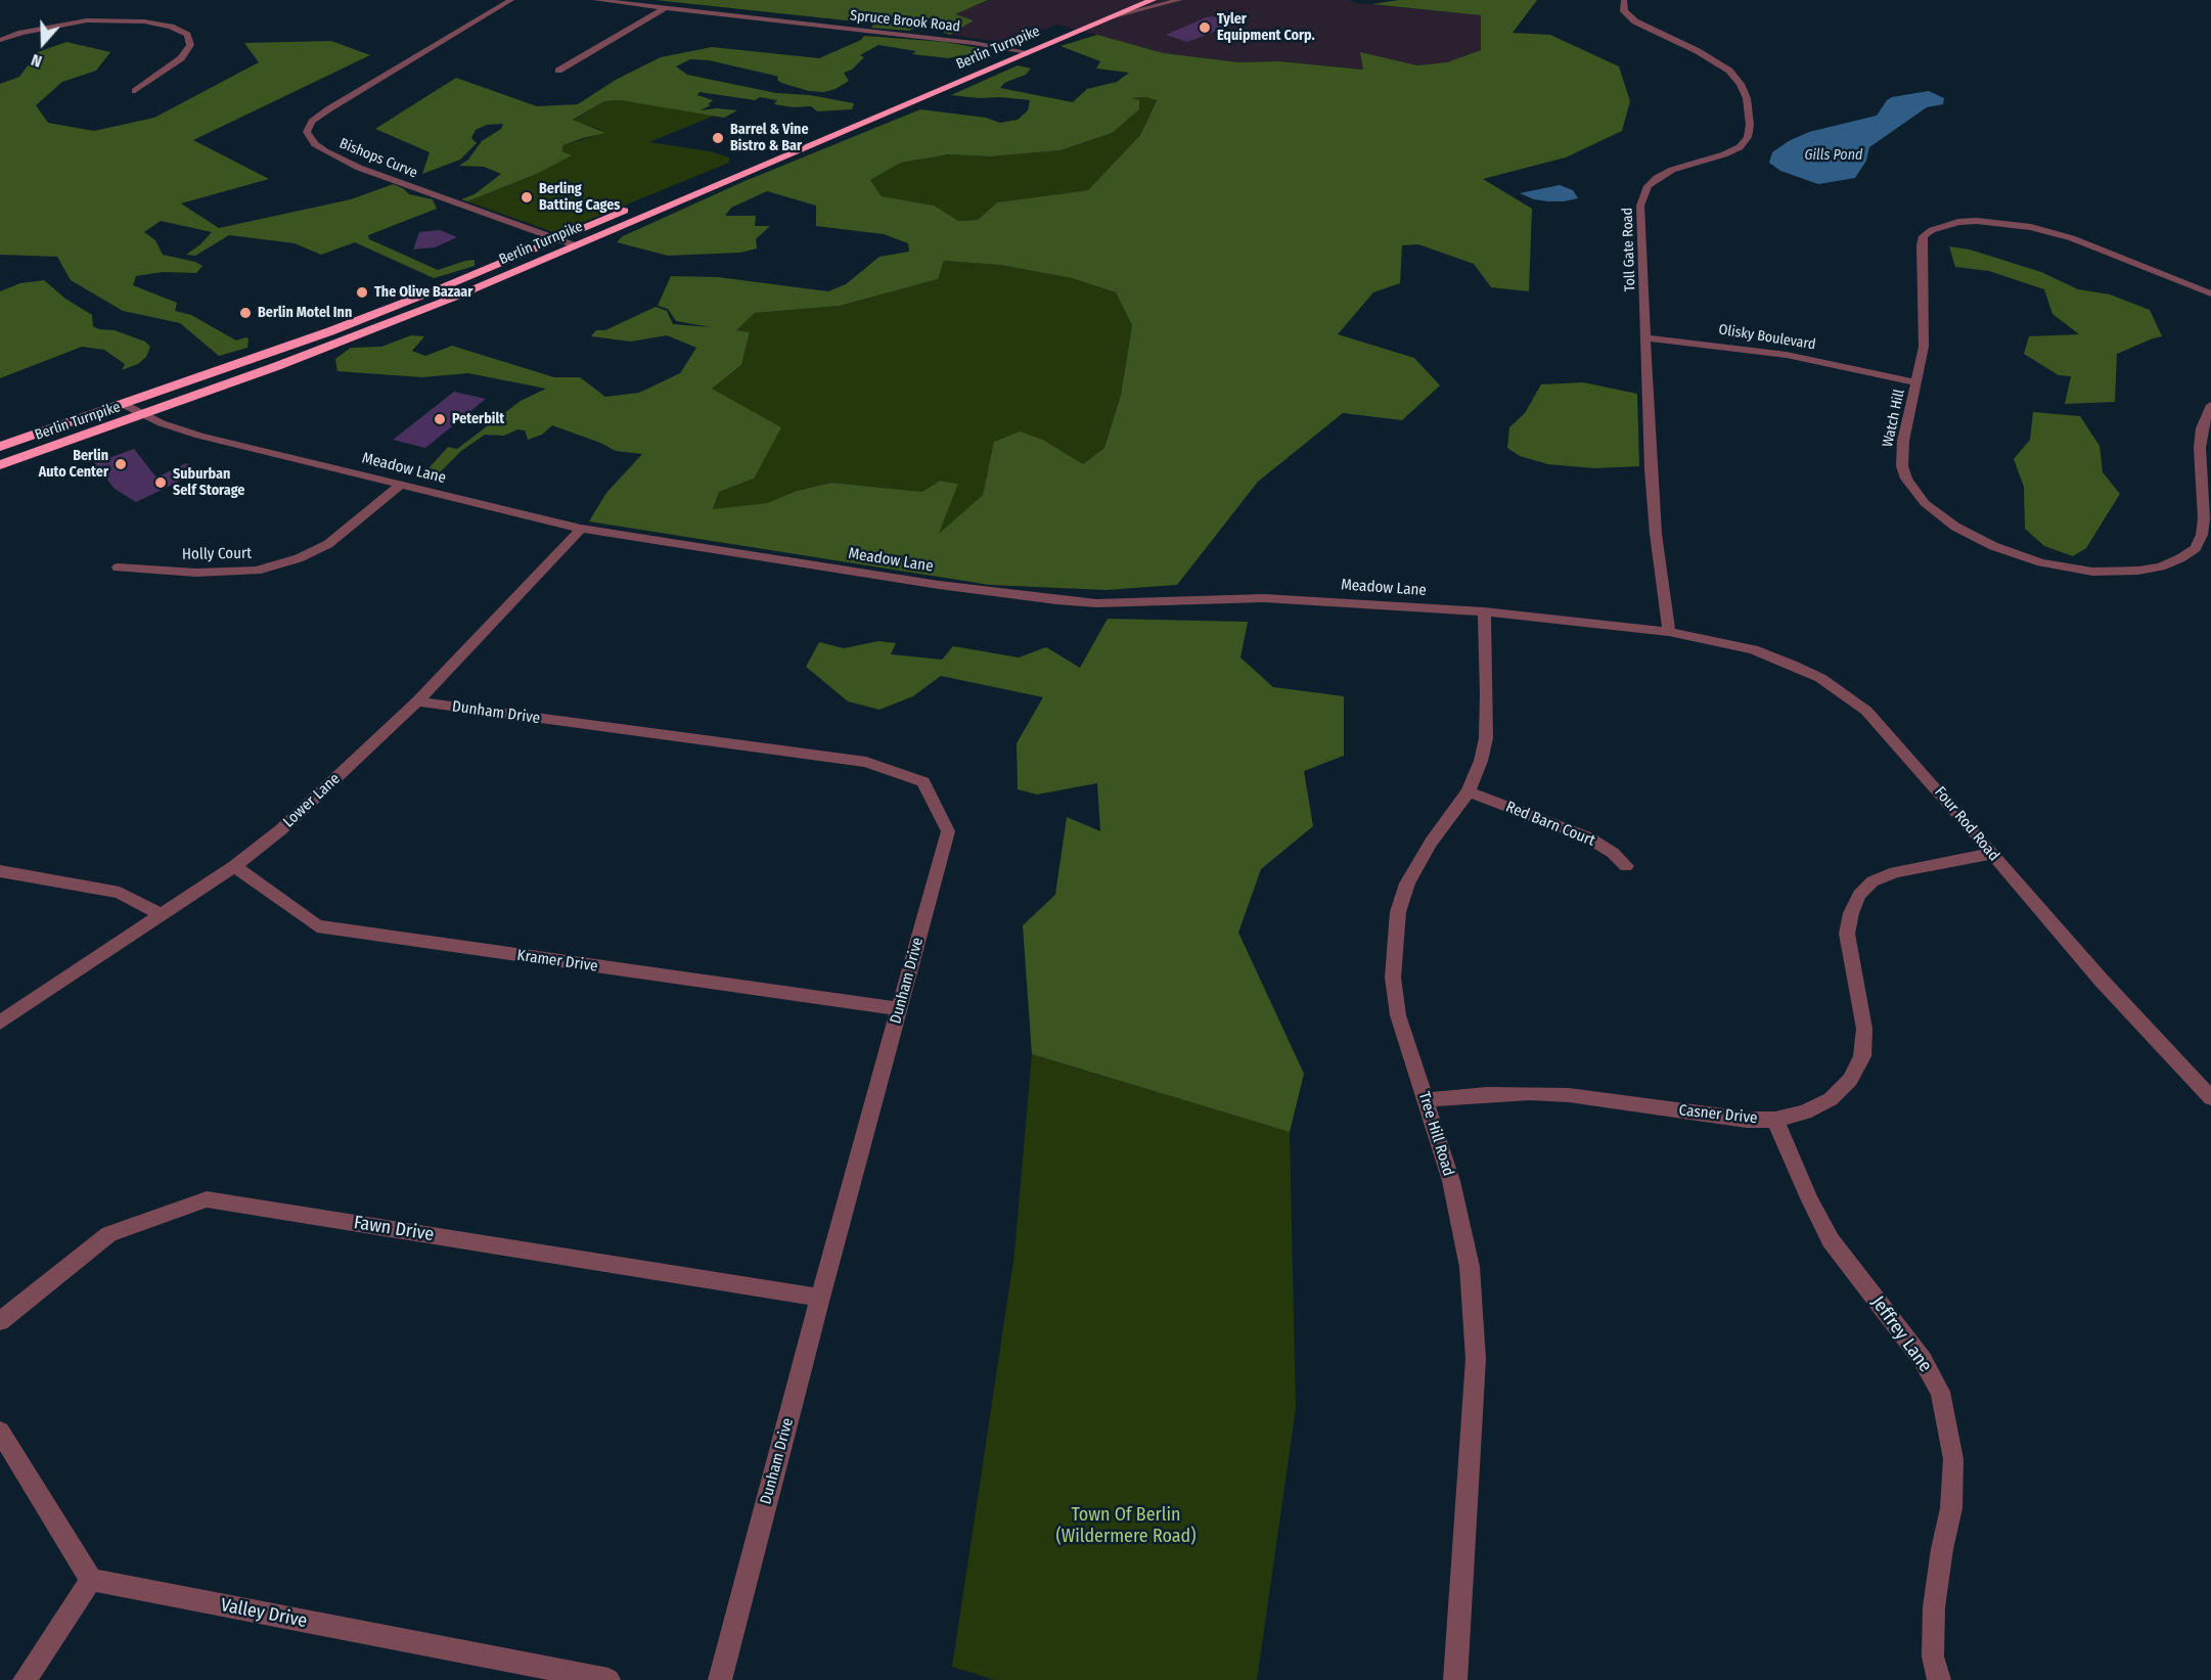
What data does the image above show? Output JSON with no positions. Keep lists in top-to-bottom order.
{
  "streets": {
    "highway": ["Berlin Turnpike"],
    "street": [
      "Spruce Brook Road",
      "Bishops Curve",
      "Toll Gate Road",
      "Olisky Boulevard",
      "Watch Hill",
      "Meadow Lane",
      "Holly Court",
      "Dunham Drive",
      "Lower Lane",
      "Red Barn Court",
      "Four Rod Road",
      "Kramer Drive",
      "Casner Drive",
      "Tree Hill Road",
      "Fawn Drive",
      "Jeffrey Lane",
      "Valley Drive"
    ]
  },
  "crossings": [
    ["Spruce Brook Road", "Berlin Turnpike"],
    ["Berlin Turnpike", "Bishops Curve"],
    ["Berlin Turnpike", "Meadow Lane"],
    ["Toll Gate Road", "Olisky Boulevard"],
    ["Toll Gate Road", "Meadow Lane"],
    ["Toll Gate Road", "Four Rod Road"],
    ["Olisky Boulevard", "Watch Hill"],
    ["Meadow Lane", "Holly Court"],
    ["Meadow Lane", "Lower Lane"],
    ["Meadow Lane", "Four Rod Road"],
    ["Meadow Lane", "Tree Hill Road"],
    ["Dunham Drive", "Lower Lane"],
    ["Dunham Drive", "Kramer Drive"],
    ["Dunham Drive", "Fawn Drive"],
    ["Lower Lane", "Kramer Drive"],
    ["Red Barn Court", "Tree Hill Road"],
    ["Four Rod Road", "Casner Drive"],
    ["Casner Drive", "Tree Hill Road"],
    ["Casner Drive", "Jeffrey Lane"]
  ],
  "water": ["Gills Pond"],
  "parks": ["Town Of Berlin (Wildermere Road)"],
  "places": [
    "Tyler Equipment Corp.",
    "Barrel & Vine Bistro & Bar",
    "Berling Batting Cages",
    "The Olive Bazaar",
    "Berlin Motel Inn",
    "Peterbilt",
    "Berlin Auto Center",
    "Suburban Self Storage"
  ],
  "north": "bottom"
}
